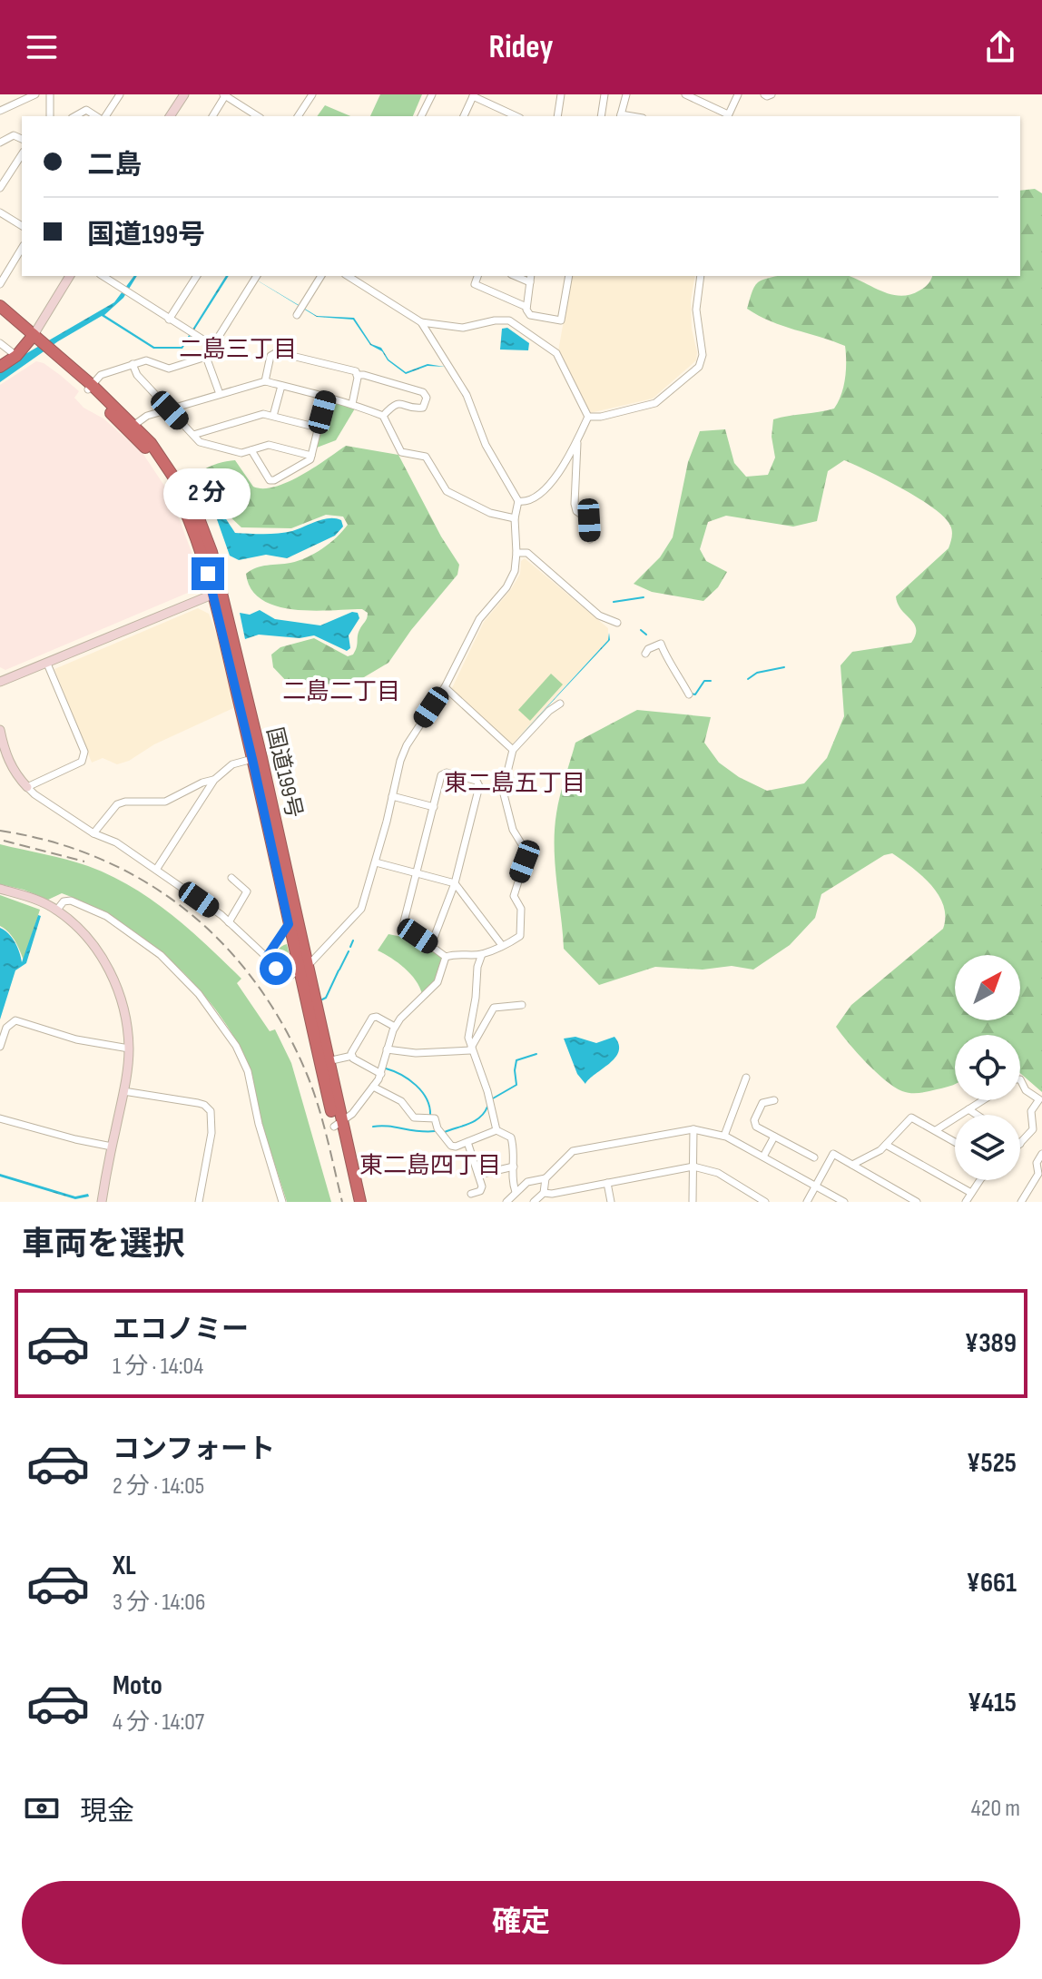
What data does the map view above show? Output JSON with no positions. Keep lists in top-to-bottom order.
{
  "streets": {
    "highway": ["国道199号"]
  },
  "districts": [
    "二島三丁目",
    "二島二丁目",
    "東二島五丁目",
    "東二島四丁目"
  ],
  "north": "top right",
  "page": {
    "header": "Ridey",
    "banner": ["二島", "国道199号"],
    "bubble": "2 分",
    "heading": "車両を選択",
    "list": [
      {
        "name": "エコノミー",
        "note": "1 分 · 14:04",
        "value": "¥389"
      },
      {
        "name": "コンフォート",
        "note": "2 分 · 14:05",
        "value": "¥525"
      },
      {
        "name": "XL",
        "note": "3 分 · 14:06",
        "value": "¥661"
      },
      {
        "name": "Moto",
        "note": "4 分 · 14:07",
        "value": "¥415"
      }
    ],
    "pay": ["現金", "420 m"],
    "buttons": "確定"
  }
}
